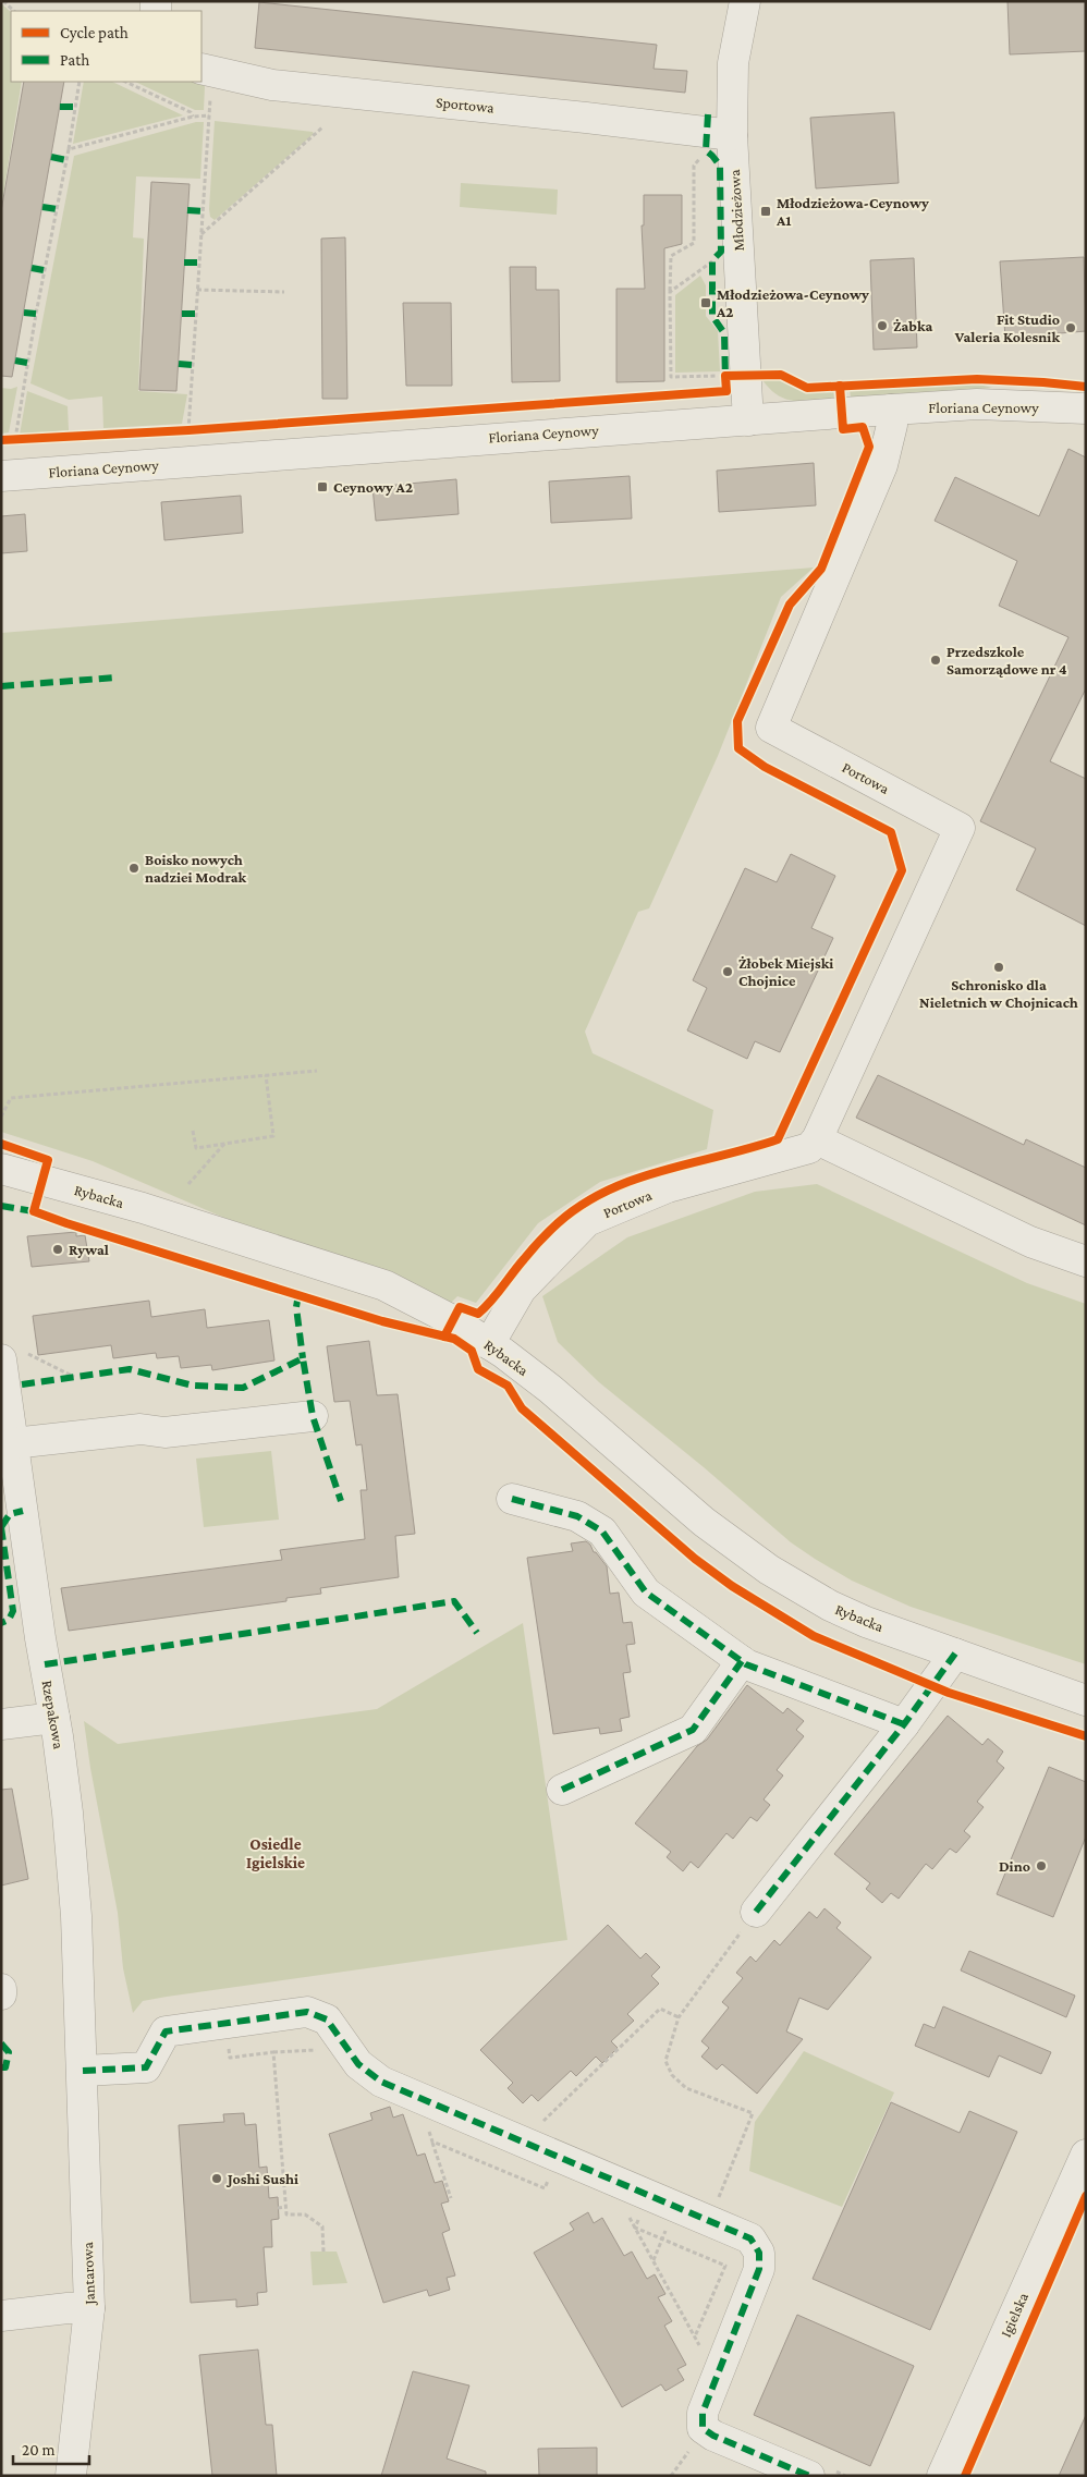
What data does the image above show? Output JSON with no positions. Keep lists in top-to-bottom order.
{
  "streets": {
    "street": [
      "Sportowa",
      "Młodzieżowa",
      "Floriana Ceynowy",
      "Portowa",
      "Rybacka",
      "Rzepakowa",
      "Jantarowa",
      "Igielska"
    ]
  },
  "crossings": [
    ["Sportowa", "Młodzieżowa"],
    ["Młodzieżowa", "Floriana Ceynowy"],
    ["Floriana Ceynowy", "Portowa"],
    ["Portowa", "Rybacka"],
    ["Rzepakowa", "Jantarowa"]
  ],
  "districts": ["Osiedle Igielskie"],
  "places": {
    "transit": ["Młodzieżowa-Ceynowy A1", "Młodzieżowa-Ceynowy A2", "Ceynowy A2"],
    "other": [
      "Żabka",
      "Fit Studio Valeria Kolesnik",
      "Przedszkole Samorządowe nr 4",
      "Boisko nowych nadziei Modrak",
      "Schronisko dla Nieletnich w Chojnicach",
      "Żłobek Miejski Chojnice",
      "Rywal",
      "Dino",
      "Joshi Sushi"
    ]
  },
  "legend": ["Cycle path", "Path"],
  "scale_bar": "20 m"
}
